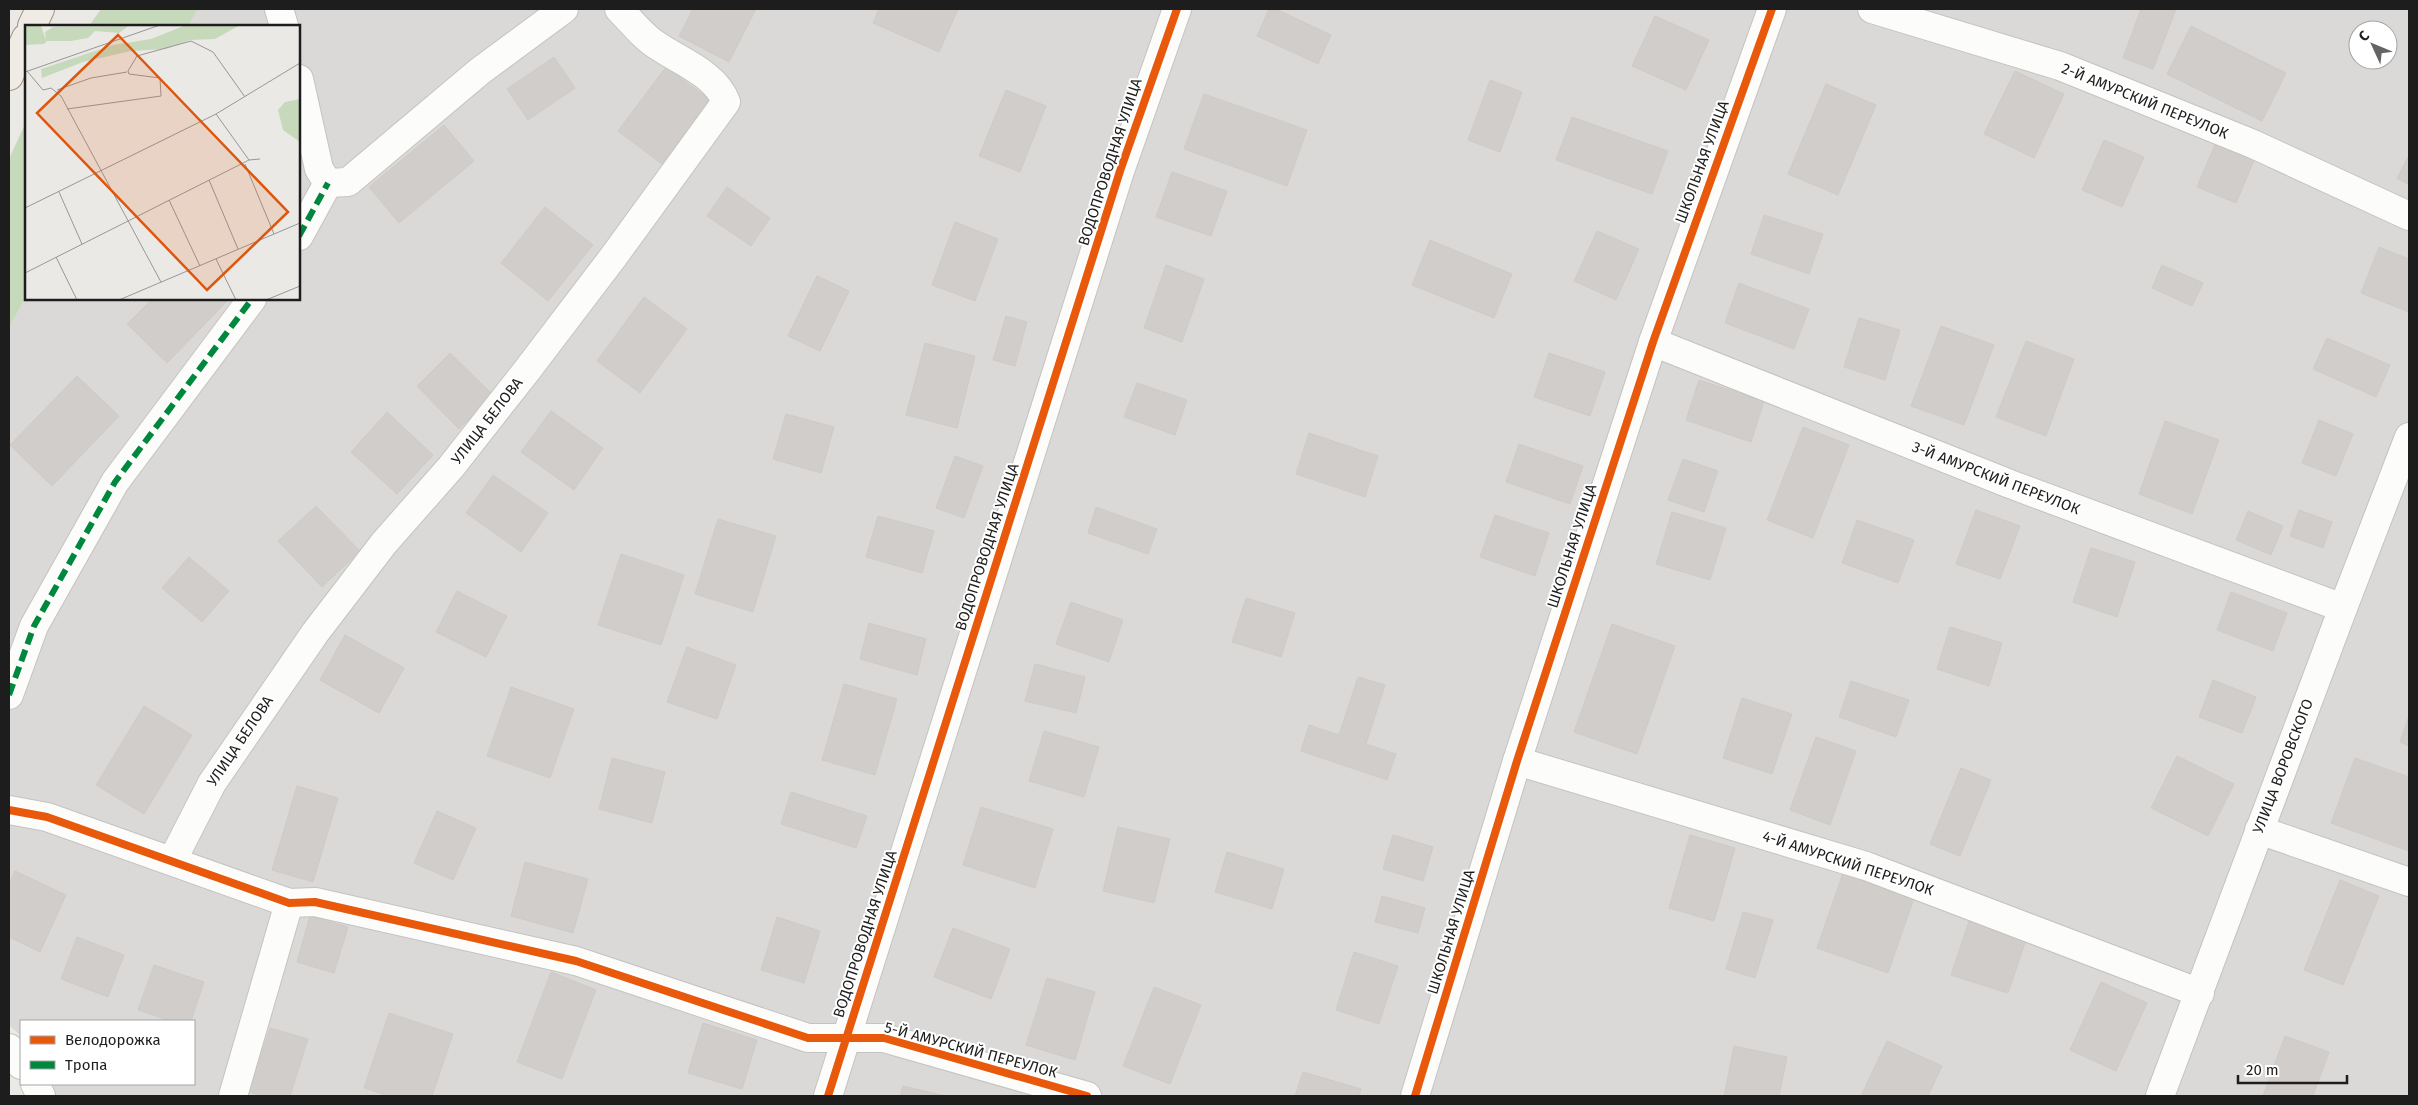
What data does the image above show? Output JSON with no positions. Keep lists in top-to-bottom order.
{
  "streets": {
    "street": [
      "2-Й АМУРСКИЙ ПЕРЕУЛОК",
      "ВОДОПРОВОДНАЯ УЛИЦА",
      "ШКОЛЬНАЯ УЛИЦА",
      "УЛИЦА БЕЛОВА",
      "3-Й АМУРСКИЙ ПЕРЕУЛОК",
      "УЛИЦА ВОРОВСКОГО",
      "4-Й АМУРСКИЙ ПЕРЕУЛОК",
      "5-Й АМУРСКИЙ ПЕРЕУЛОК"
    ]
  },
  "crossings": [
    ["ВОДОПРОВОДНАЯ УЛИЦА", "5-Й АМУРСКИЙ ПЕРЕУЛОК"],
    ["ШКОЛЬНАЯ УЛИЦА", "3-Й АМУРСКИЙ ПЕРЕУЛОК"],
    ["ШКОЛЬНАЯ УЛИЦА", "4-Й АМУРСКИЙ ПЕРЕУЛОК"],
    ["3-Й АМУРСКИЙ ПЕРЕУЛОК", "УЛИЦА ВОРОВСКОГО"],
    ["УЛИЦА ВОРОВСКОГО", "4-Й АМУРСКИЙ ПЕРЕУЛОК"]
  ],
  "legend": ["Велодорожка", "Тропа"],
  "scale_bar": "20 m",
  "north": "top left"
}
